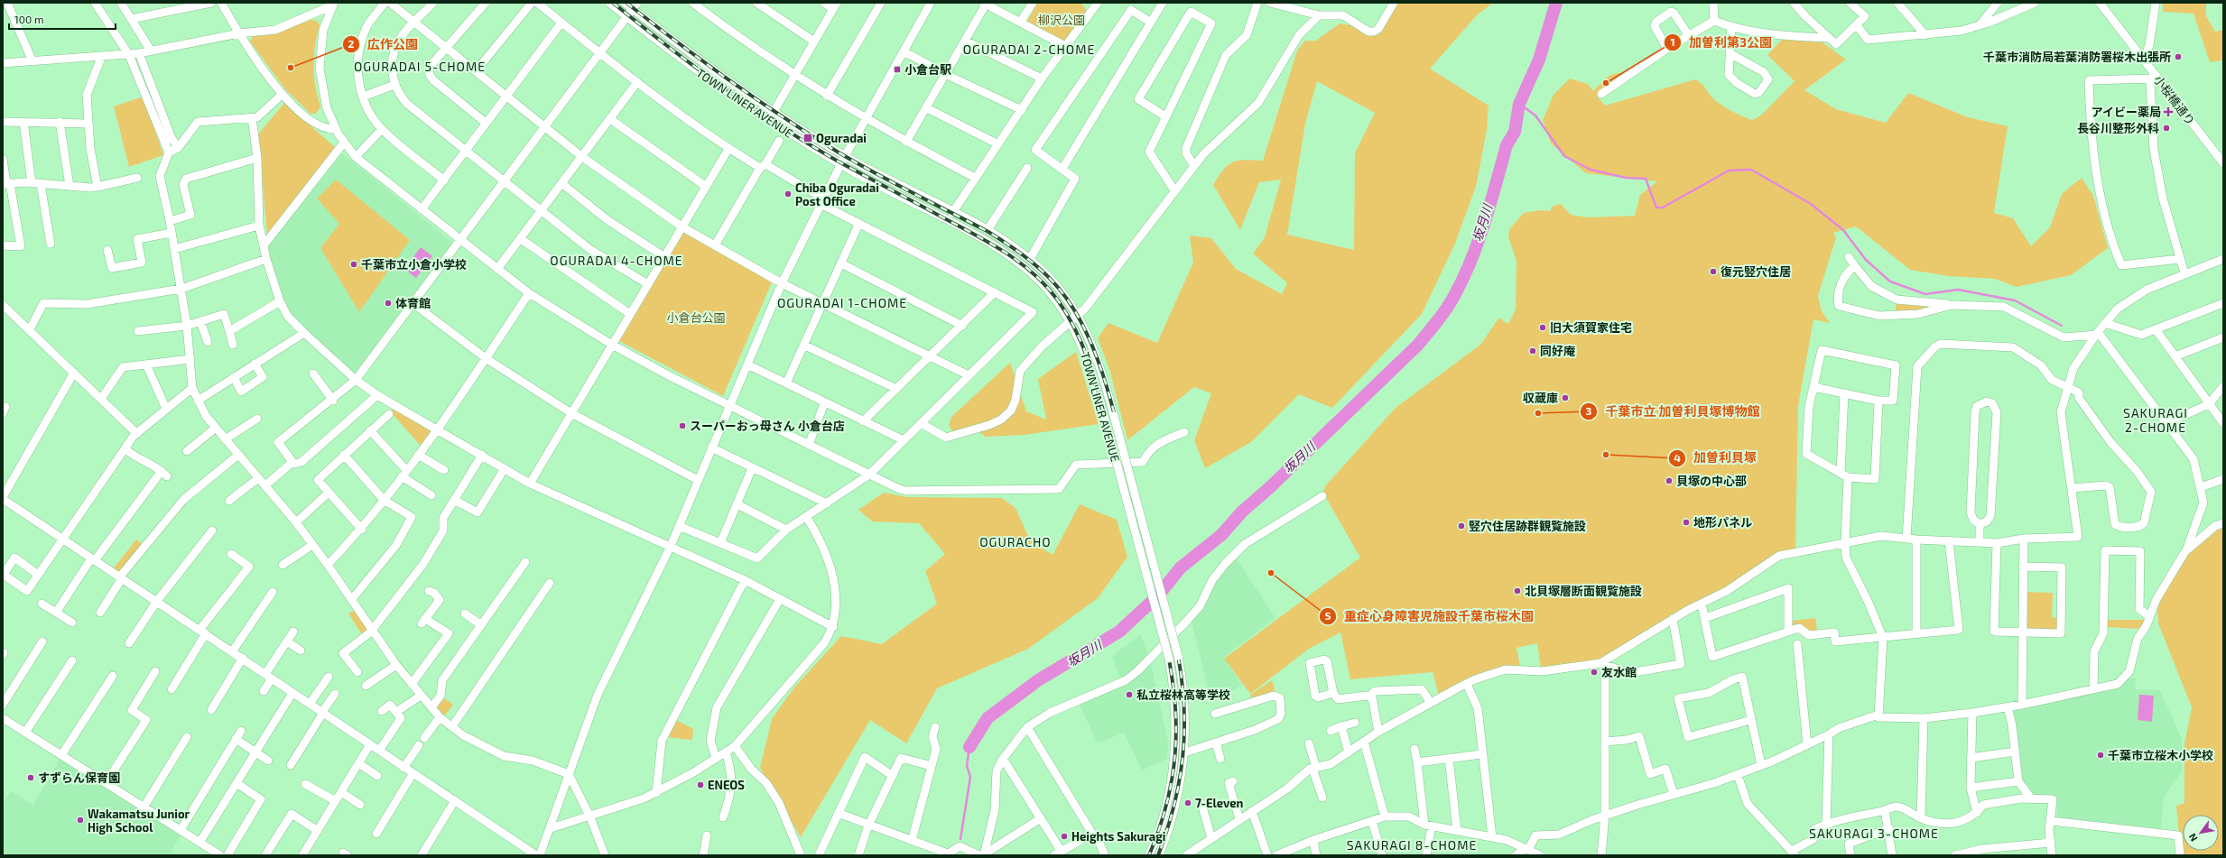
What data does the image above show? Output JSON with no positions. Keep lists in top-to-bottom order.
{
  "streets": {
    "street": ["小桜橋通り", "TOWN LINER AVENUE"]
  },
  "districts": [
    "OGURADAI 2-CHOME",
    "OGURADAI 5-CHOME",
    "OGURADAI 4-CHOME",
    "OGURADAI 1-CHOME",
    "SAKURAGI 2-CHOME",
    "OGURACHO",
    "SAKURAGI 3-CHOME",
    "SAKURAGI 8-CHOME"
  ],
  "water": ["坂月川"],
  "parks": ["柳沢公園", "小倉台公園"],
  "places": {
    "other": [
      "千葉市消防局若葉消防署桜木出張所",
      "広作公園",
      "加曽利第3公園",
      "長谷川整形外科",
      "Chiba Oguradai Post Office",
      "千葉市立小倉小学校",
      "復元竪穴住居",
      "体育館",
      "旧大須賀家住宅",
      "同好庵",
      "収蔵庫",
      "千葉市立 加曽利貝塚博物館",
      "スーパーおっ母さん 小倉台店",
      "加曽利貝塚",
      "貝塚の中心部",
      "地形パネル",
      "竪穴住居跡群観覧施設",
      "重症心身障害児施設千葉市桜木園",
      "北貝塚層断面観覧施設",
      "友水館",
      "私立桜林高等学校",
      "千葉市立桜木小学校",
      "すずらん保育園",
      "ENEOS",
      "7-Eleven",
      "Wakamatsu Junior High School",
      "Heights Sakuragi"
    ],
    "transit": ["小倉台駅", "Oguradai"],
    "health": ["アイビー薬局"]
  },
  "scale_bar": "100 m",
  "north": "bottom left"
}
